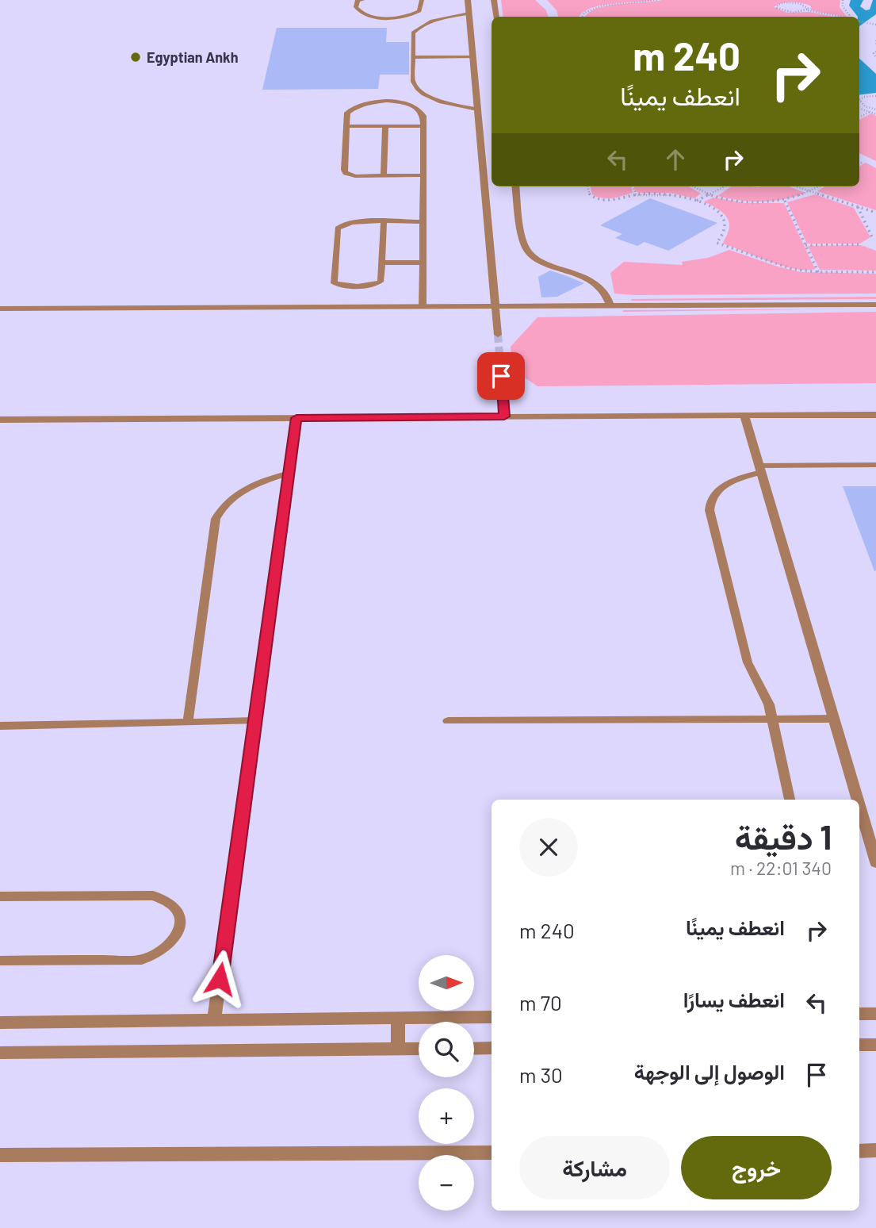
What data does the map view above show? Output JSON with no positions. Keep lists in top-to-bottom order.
{
  "places": ["Egyptian Ankh"],
  "north": "right",
  "page": {
    "turn": ["240 m", "انعطف يمينًا"],
    "heading": ["1 دقيقة", "340 m · 22:01"],
    "list": [
      {
        "name": "انعطف يمينًا",
        "value": "240 m"
      },
      {
        "name": "انعطف يسارًا",
        "value": "70 m"
      },
      {
        "name": "الوصول إلى الوجهة",
        "value": "30 m"
      }
    ],
    "map_buttons": ["+", "−"],
    "buttons": ["خروج", "مشاركة"]
  }
}
